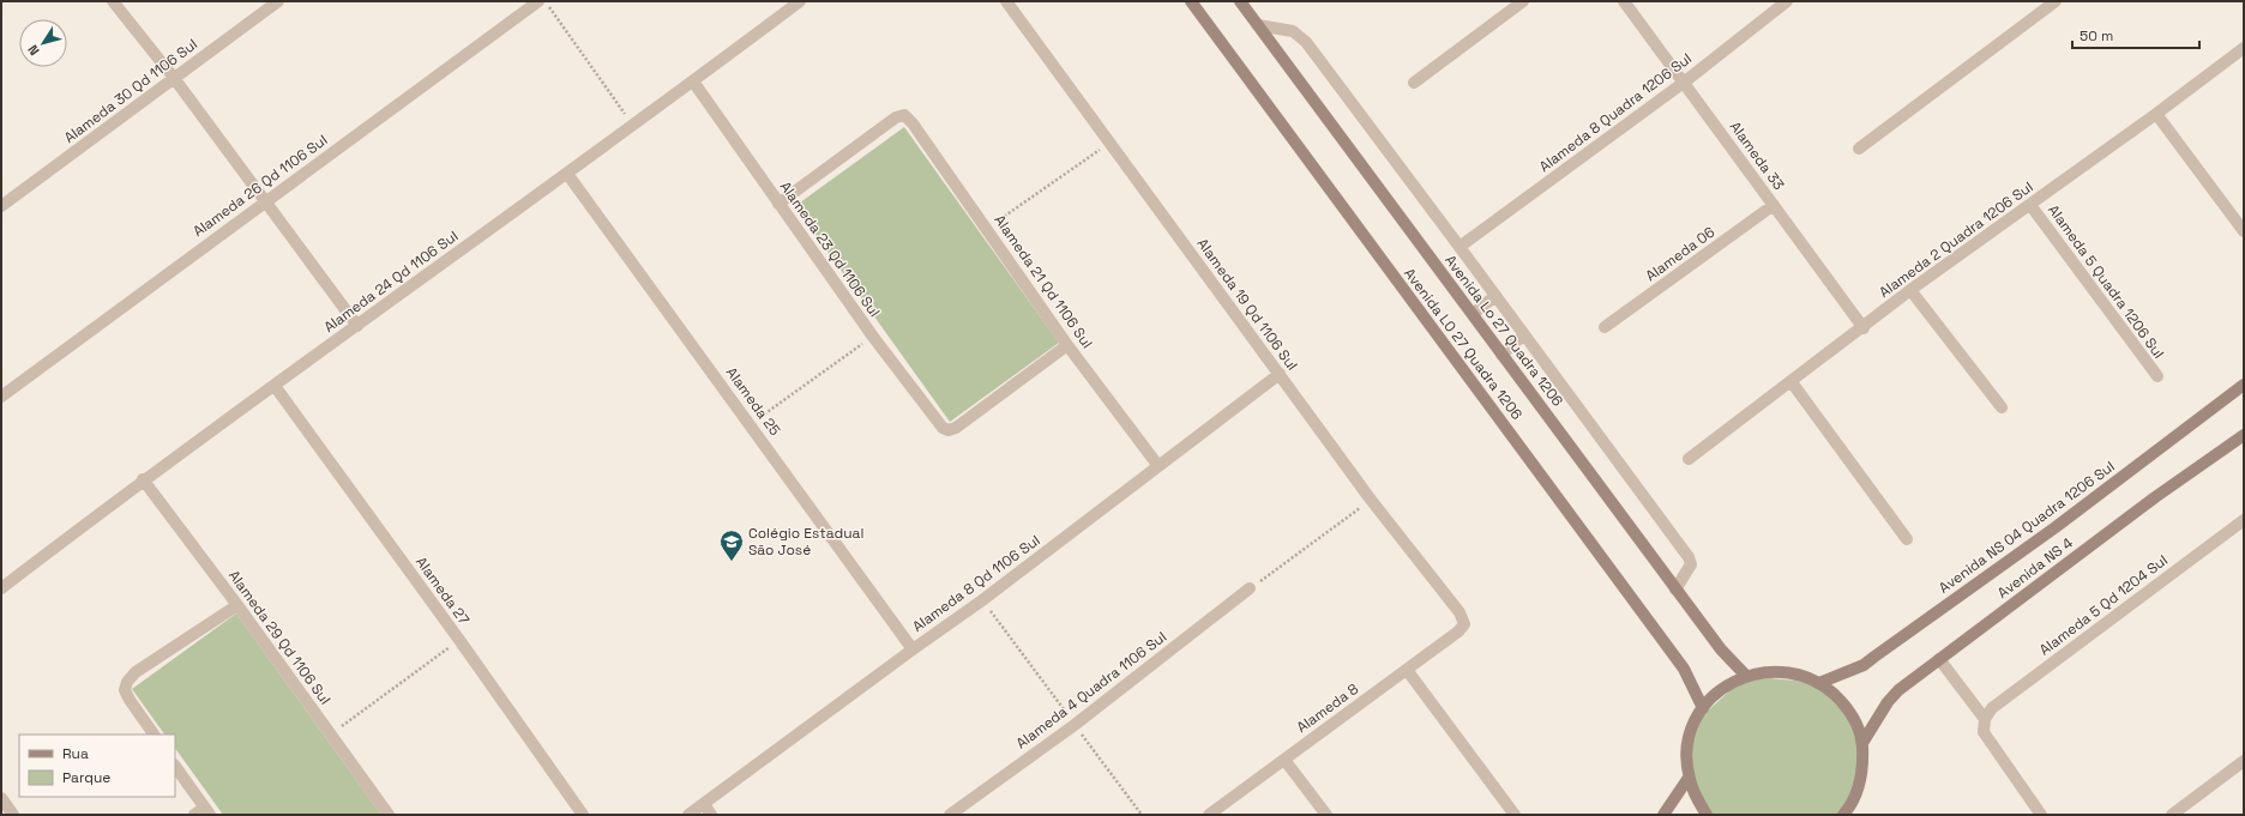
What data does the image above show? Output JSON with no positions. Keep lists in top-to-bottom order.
{
  "streets": {
    "main road": [
      "Avenida Lo 27 Quadra 1206",
      "Avenida L0 27 Quadra 1206",
      "Avenida NS 04 Quadra 1206 Sul",
      "Avenida NS 4"
    ],
    "street": [
      "Alameda 30 Qd 1106 Sul",
      "Alameda 8 Quadra 1206 Sul",
      "Alameda 33",
      "Alameda 26 Qd 1106 Sul",
      "Alameda 2 Quadra 1206 Sul",
      "Alameda 23 Qd 1106 Sul",
      "Alameda 06",
      "Alameda 24 Qd 1106 Sul",
      "Alameda 21 Qd 1106 Sul",
      "Alameda 5 Quadra 1206 Sul",
      "Alameda 19 Qd 1106 Sul",
      "Alameda 25",
      "Alameda 8 Qd 1106 Sul",
      "Alameda 27",
      "Alameda 5 Qd 1204 Sul",
      "Alameda 29 Qd 1106 Sul",
      "Alameda 4 Quadra 1106 Sul",
      "Alameda 8"
    ]
  },
  "crossings": [
    ["Alameda 8 Quadra 1206 Sul", "Alameda 33"],
    ["Alameda 33", "Alameda 2 Quadra 1206 Sul"],
    ["Alameda 33", "Alameda 06"],
    ["Alameda 2 Quadra 1206 Sul", "Alameda 5 Quadra 1206 Sul"],
    ["Alameda 23 Qd 1106 Sul", "Alameda 24 Qd 1106 Sul"],
    ["Alameda 23 Qd 1106 Sul", "Alameda 21 Qd 1106 Sul"],
    ["Alameda 24 Qd 1106 Sul", "Alameda 25"],
    ["Alameda 24 Qd 1106 Sul", "Alameda 27"],
    ["Alameda 24 Qd 1106 Sul", "Alameda 29 Qd 1106 Sul"],
    ["Alameda 21 Qd 1106 Sul", "Alameda 8 Qd 1106 Sul"],
    ["Alameda 19 Qd 1106 Sul", "Alameda 8 Qd 1106 Sul"],
    ["Alameda 19 Qd 1106 Sul", "Alameda 8"],
    ["Alameda 25", "Alameda 8 Qd 1106 Sul"]
  ],
  "places": {
    "school or university": ["Colégio Estadual São José"]
  },
  "legend": ["Rua", "Parque"],
  "scale_bar": "50 m",
  "north": "bottom left"
}
